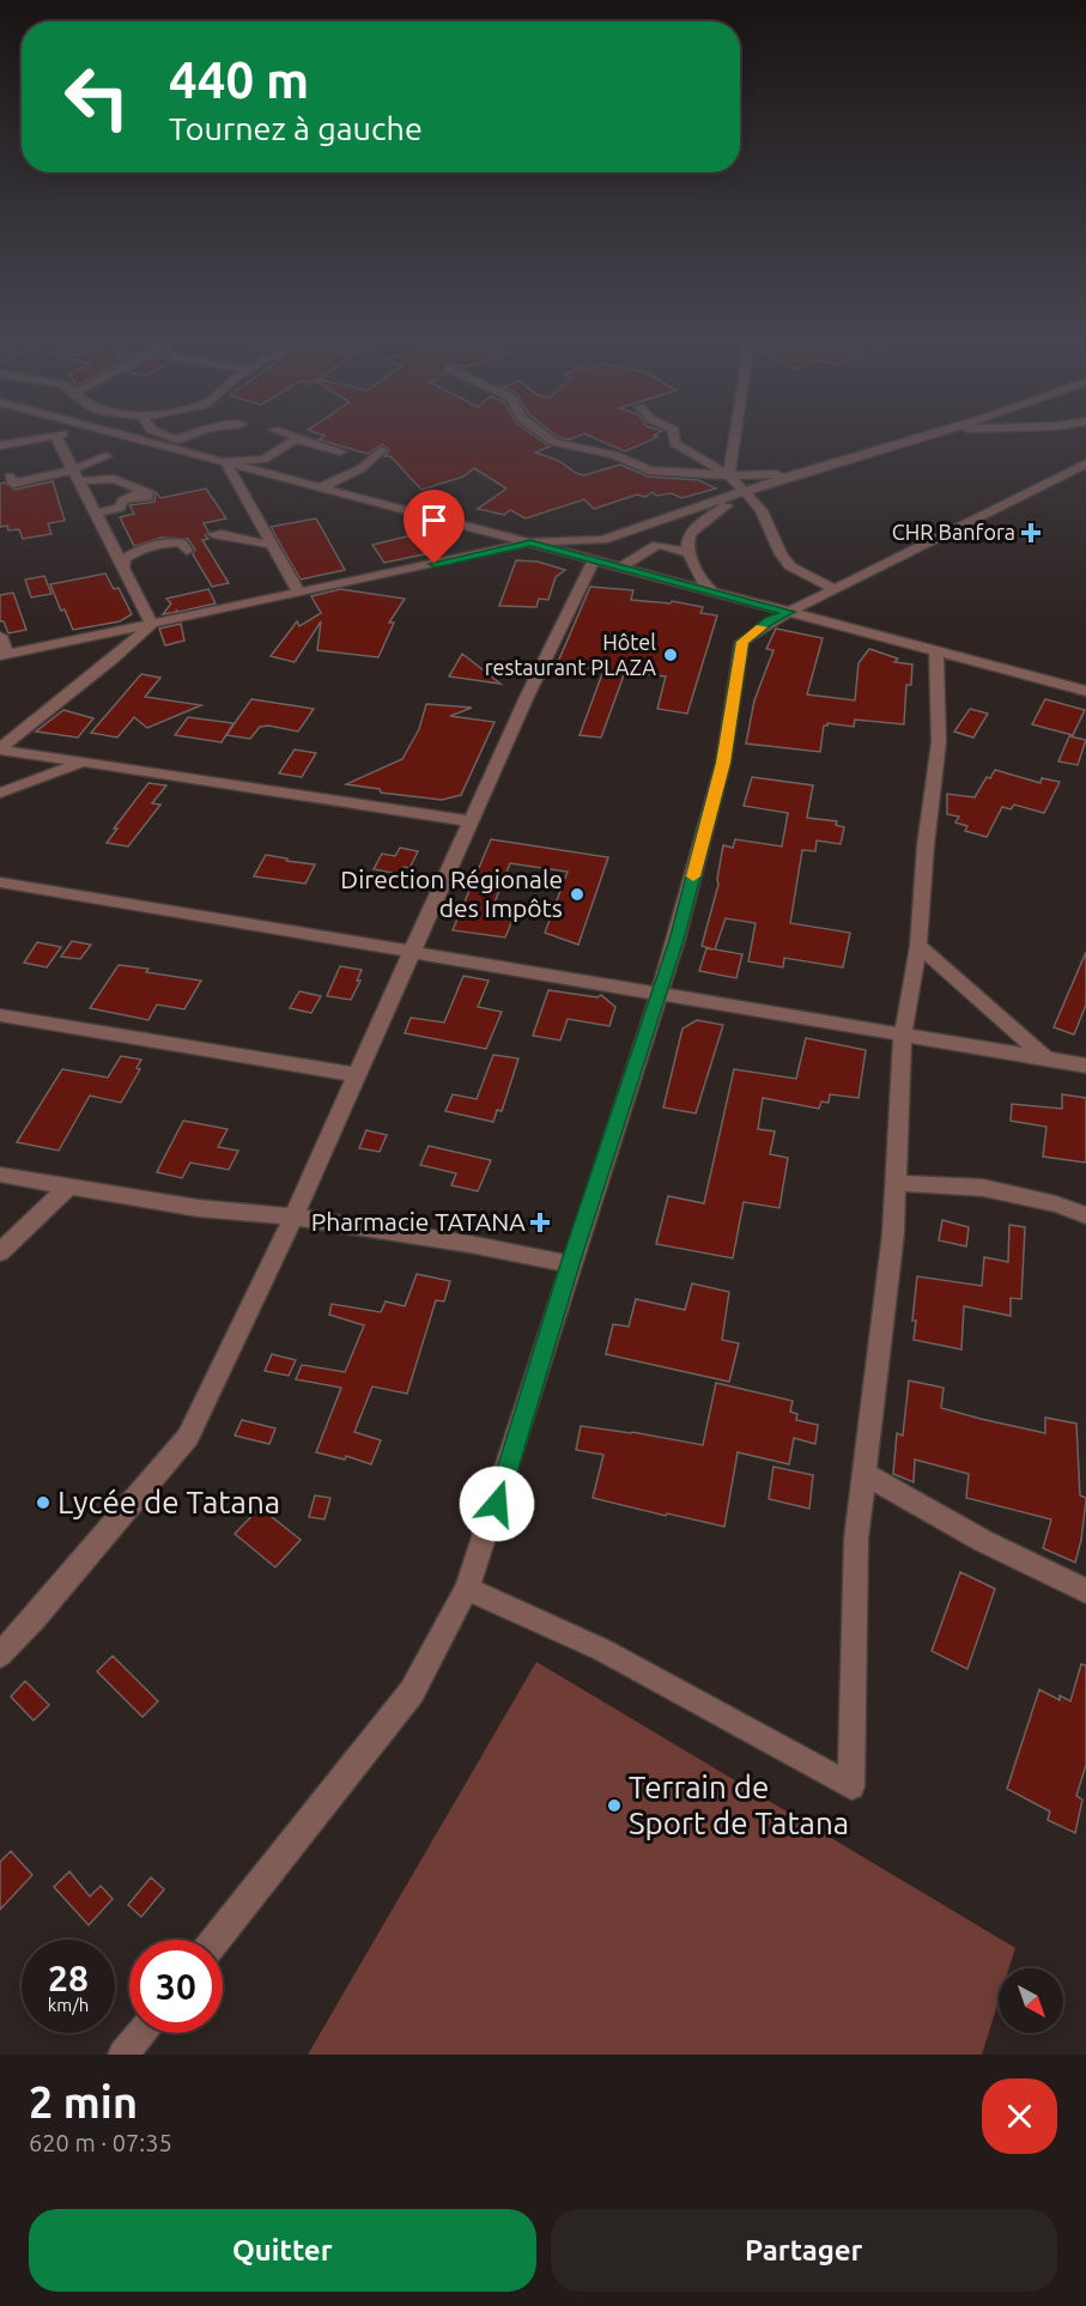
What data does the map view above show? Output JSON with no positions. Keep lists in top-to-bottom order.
{
  "places": {
    "health": ["CHR Banfora", "Pharmacie TATANA"],
    "other": [
      "Hôtel restaurant PLAZA",
      "Direction Régionale des Impôts",
      "Lycée de Tatana",
      "Terrain de Sport de Tatana"
    ]
  },
  "north": "bottom right",
  "page": {
    "turn": ["440 m", "Tournez à gauche"],
    "speed": "28 km/h",
    "limit": "30",
    "heading": ["2 min", "620 m · 07:35"],
    "buttons": ["Quitter", "Partager"]
  }
}
